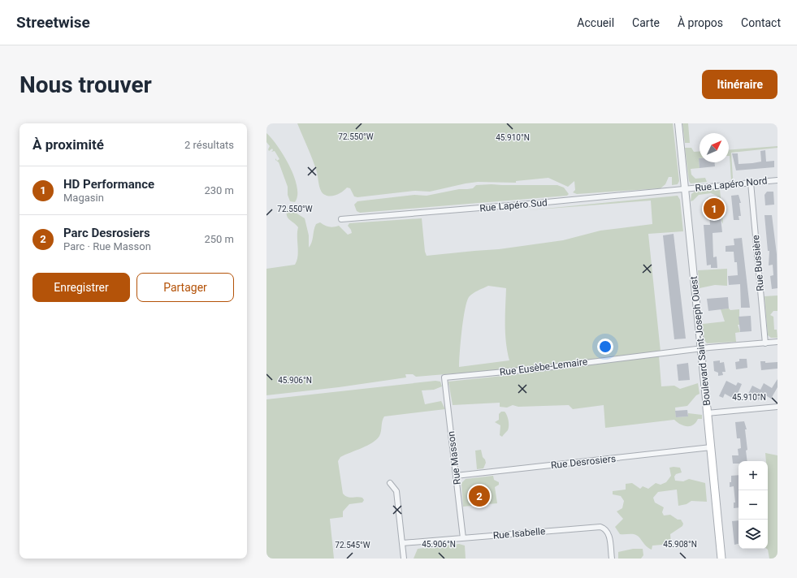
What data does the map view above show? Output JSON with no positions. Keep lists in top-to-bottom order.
{
  "streets": {
    "main road": ["Boulevard Saint-Joseph Ouest"],
    "street": [
      "Rue Lapéro Nord",
      "Rue Lapéro Sud",
      "Rue Bussière",
      "Rue Eusèbe-Lemaire",
      "Rue Masson",
      "Rue Desrosiers",
      "Rue Isabelle"
    ]
  },
  "crossings": [
    ["Rue Lapéro Nord", "Rue Lapéro Sud"],
    ["Rue Lapéro Nord", "Rue Bussière"],
    ["Rue Lapéro Nord", "Boulevard Saint-Joseph Ouest"],
    ["Rue Lapéro Sud", "Boulevard Saint-Joseph Ouest"],
    ["Rue Bussière", "Rue Eusèbe-Lemaire"],
    ["Boulevard Saint-Joseph Ouest", "Rue Eusèbe-Lemaire"],
    ["Boulevard Saint-Joseph Ouest", "Rue Desrosiers"],
    ["Rue Eusèbe-Lemaire", "Rue Masson"],
    ["Rue Masson", "Rue Desrosiers"],
    ["Rue Masson", "Rue Isabelle"]
  ],
  "north": "top right",
  "page": {
    "header": "Streetwise",
    "nav": [
      "Accueil",
      "Carte",
      "À propos",
      "Contact"
    ],
    "buttons": [
      "Itinéraire",
      ["Enregistrer", "Partager"]
    ],
    "title": "Nous trouver",
    "heading": ["À proximité", "2 résultats"],
    "list": [
      {
        "mark": "1",
        "name": "HD Performance",
        "note": "Magasin",
        "value": "230 m"
      },
      {
        "mark": "2",
        "name": "Parc Desrosiers",
        "note": "Parc · Rue Masson",
        "value": "250 m"
      }
    ],
    "pins": ["1", "2"],
    "map_buttons": ["+", "−"]
  },
  "coordinates": [
    "72.550°W",
    "45.910°N",
    "45.906°N",
    "45.908°N",
    "72.545°W"
  ]
}
